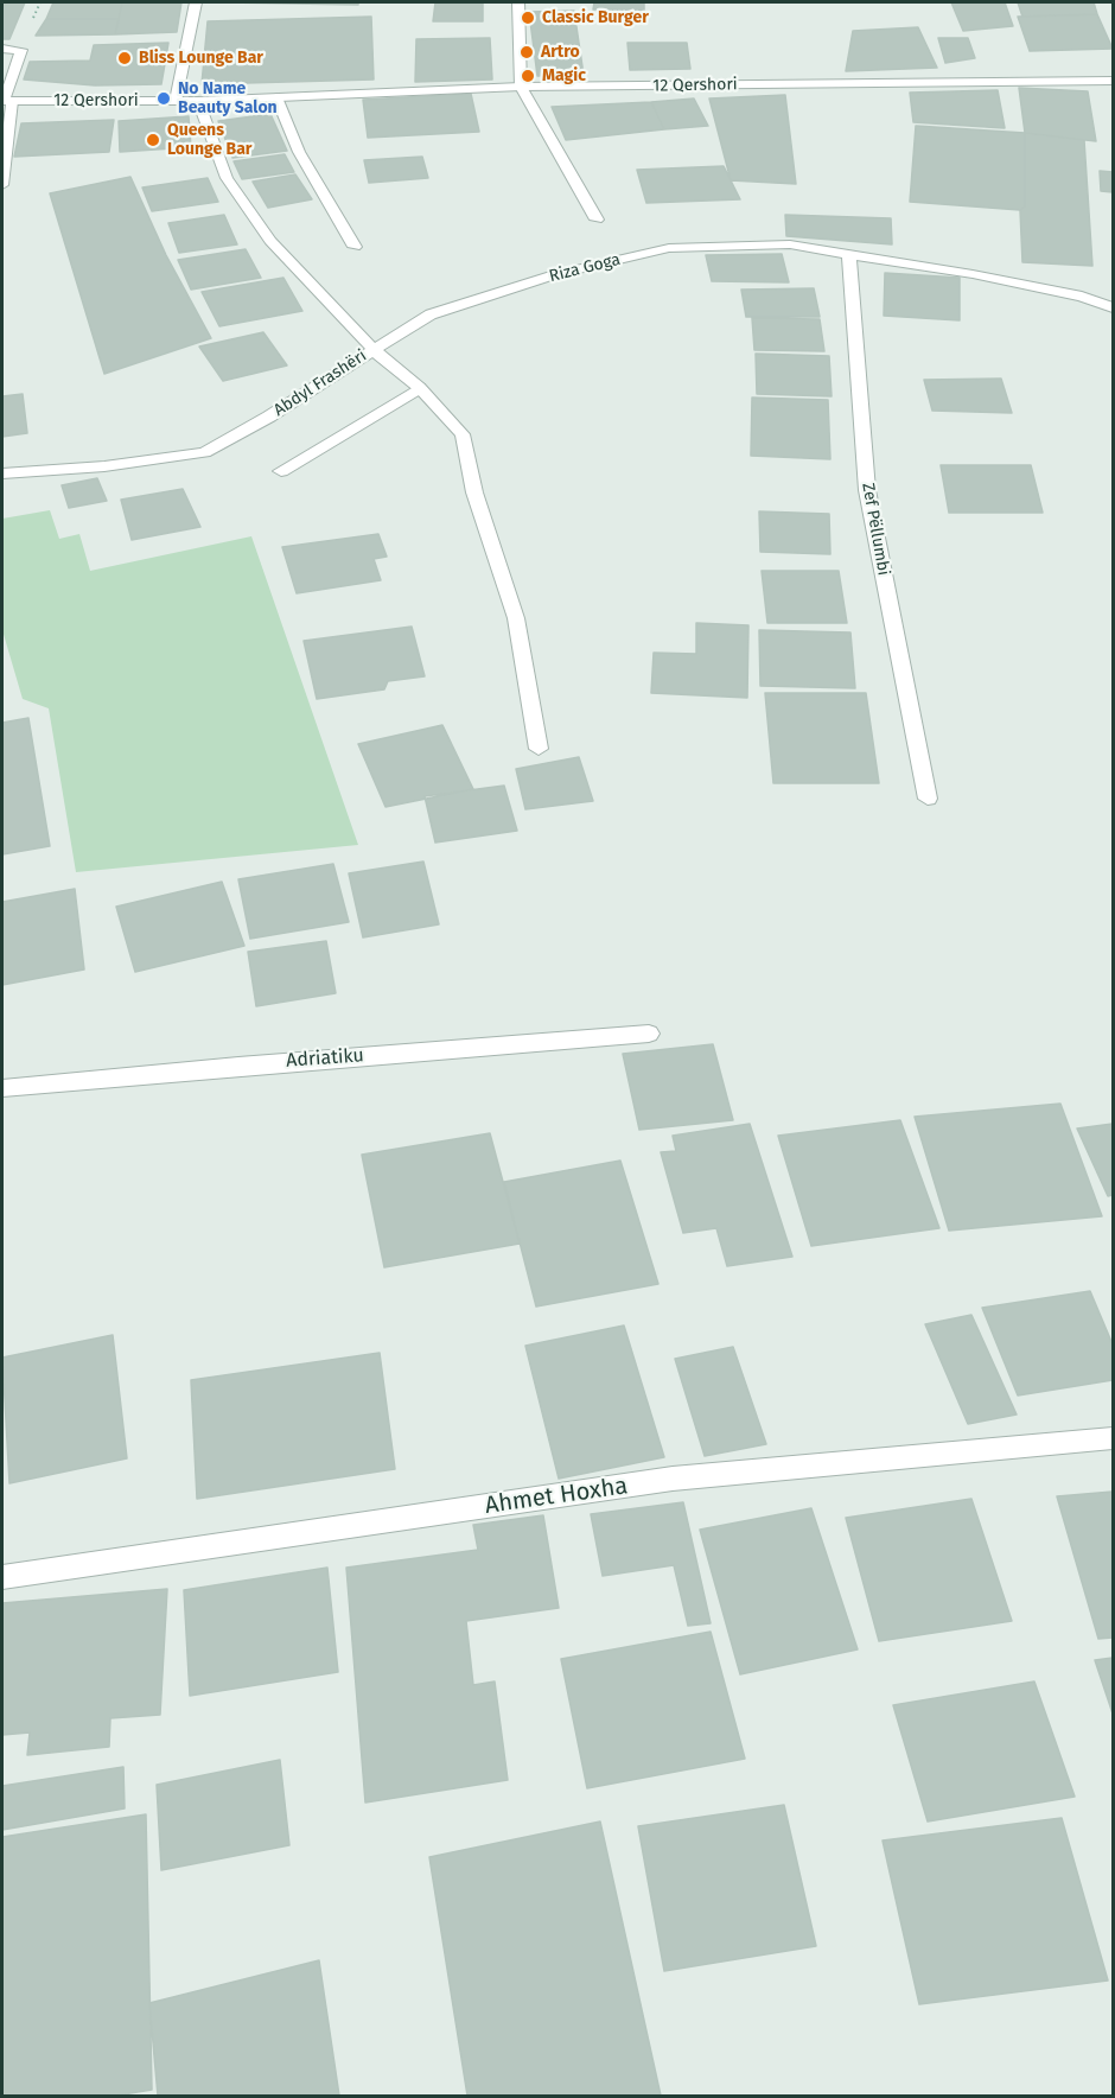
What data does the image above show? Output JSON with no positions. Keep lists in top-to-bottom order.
{
  "streets": {
    "street": [
      "12 Qershori",
      "Riza Goga",
      "Abdyl Frashëri",
      "Zef Pëllumbi",
      "Adriatiku",
      "Ahmet Hoxha"
    ]
  },
  "crossings": [
    ["Riza Goga", "Abdyl Frashëri"],
    ["Riza Goga", "Zef Pëllumbi"]
  ],
  "places": [
    "Classic Burger",
    "Artro",
    "Bliss Lounge Bar",
    "Magic",
    "No Name Beauty Salon",
    "Queens Lounge Bar"
  ]
}
